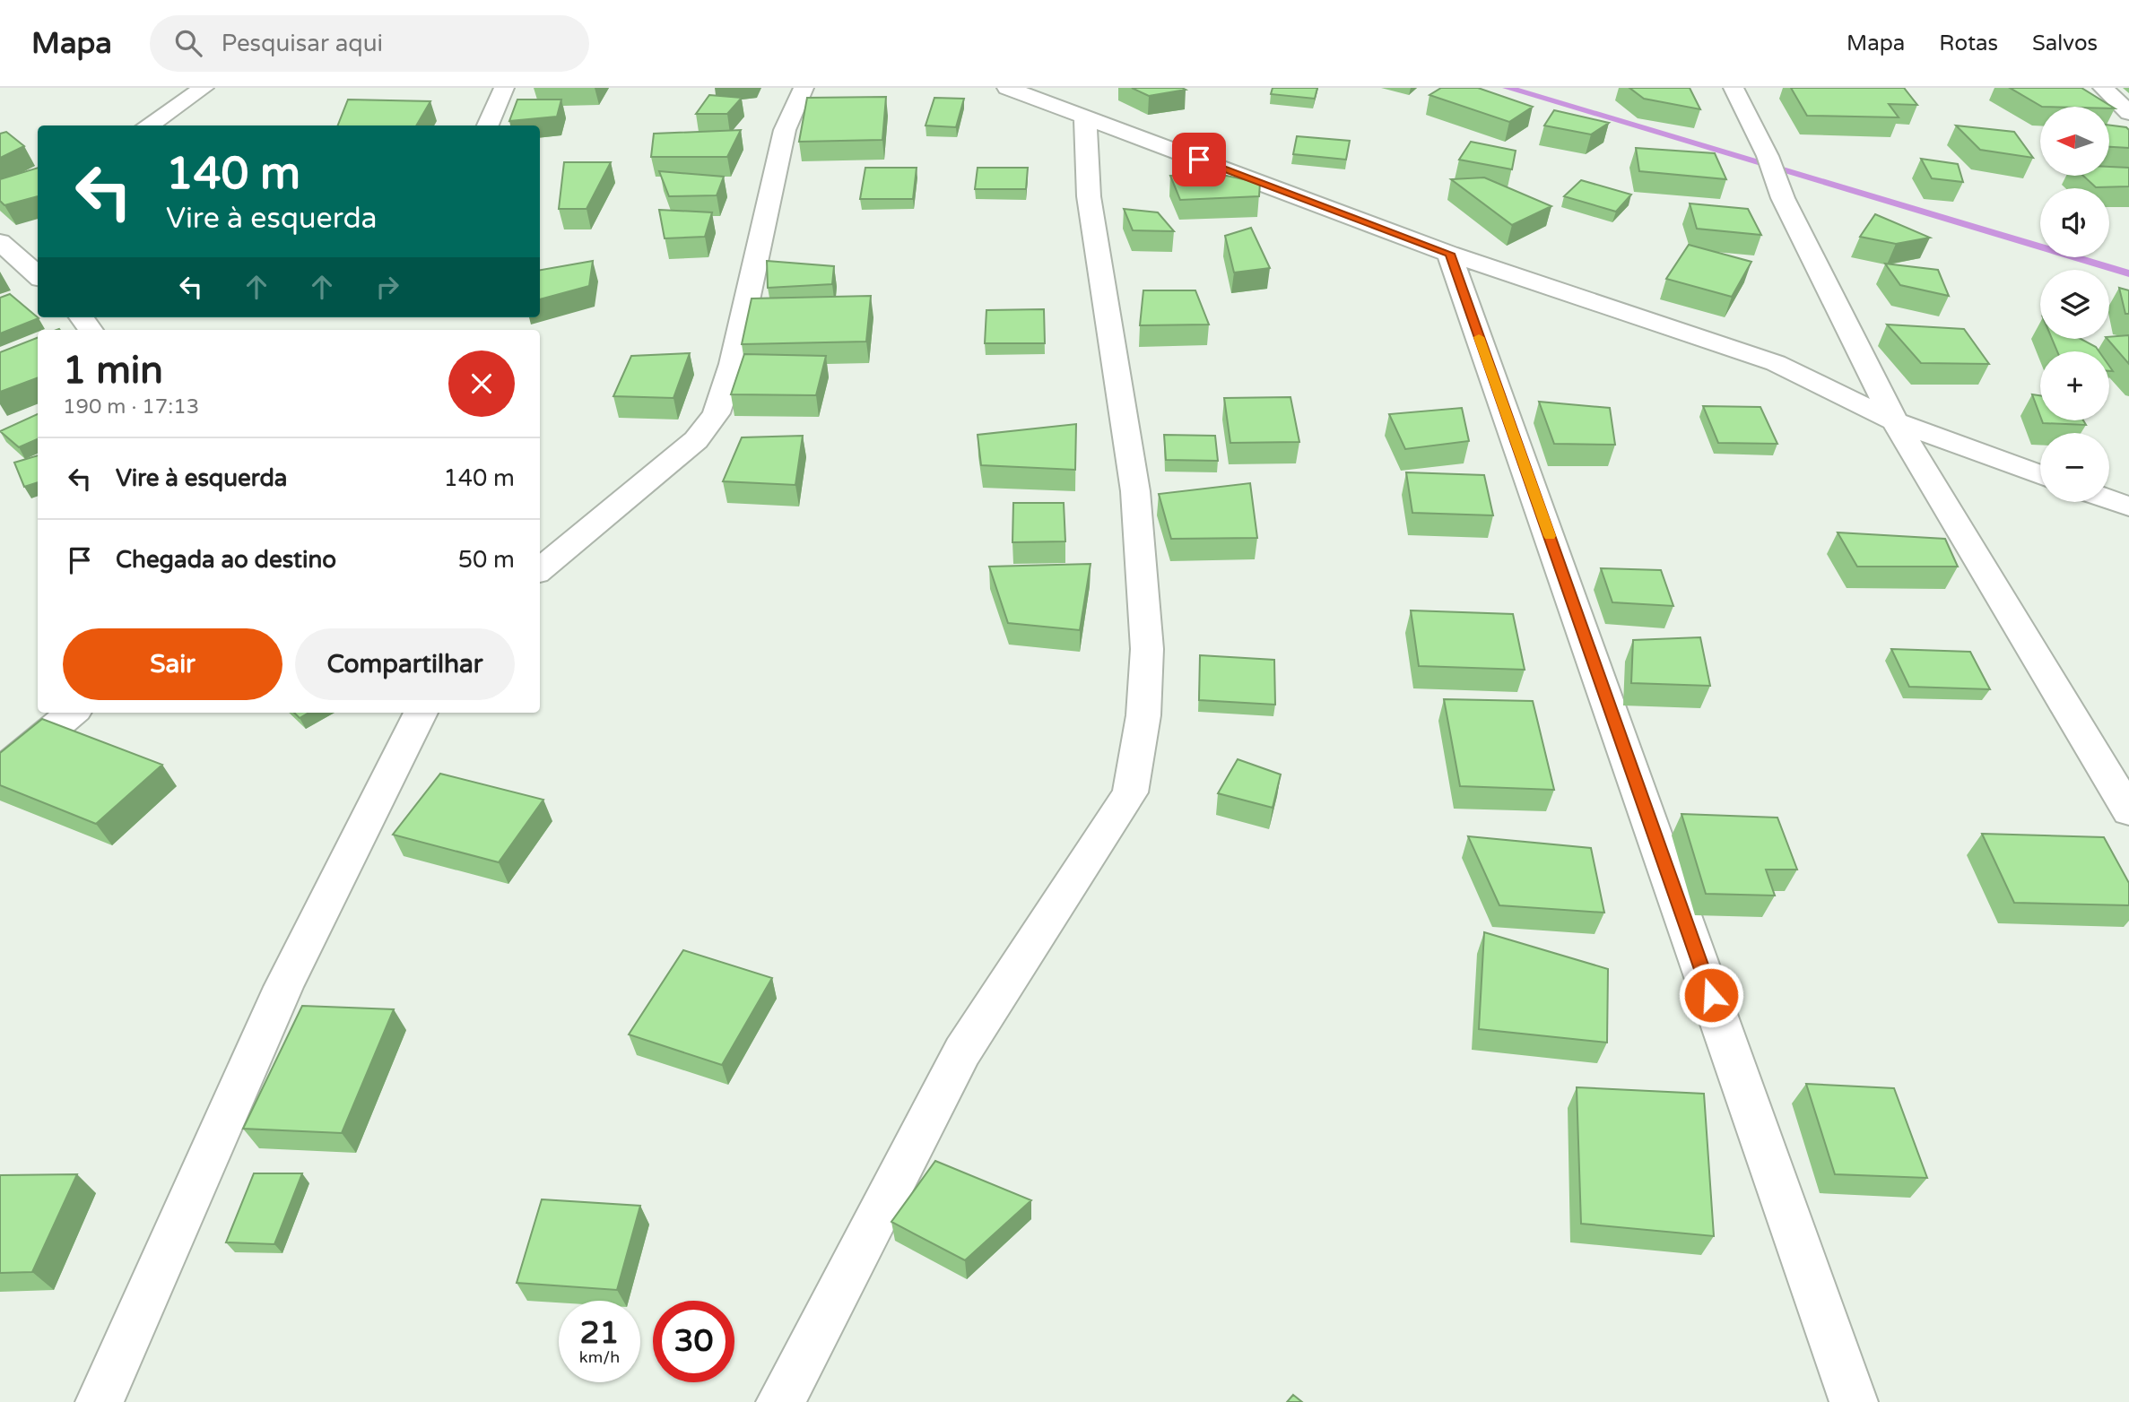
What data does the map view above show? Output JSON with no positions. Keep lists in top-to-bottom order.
{
  "north": "left",
  "page": {
    "header": "Mapa",
    "search": "Pesquisar aqui",
    "nav": ["Mapa", "Rotas", "Salvos"],
    "map_buttons": ["+", "−"],
    "turn": ["140 m", "Vire à esquerda"],
    "heading": ["1 min", "190 m · 17:13"],
    "list": [
      {
        "name": "Vire à esquerda",
        "value": "140 m"
      },
      {
        "name": "Chegada ao destino",
        "value": "50 m"
      }
    ],
    "buttons": ["Sair", "Compartilhar"],
    "speed": "21 km/h",
    "limit": "30"
  }
}
